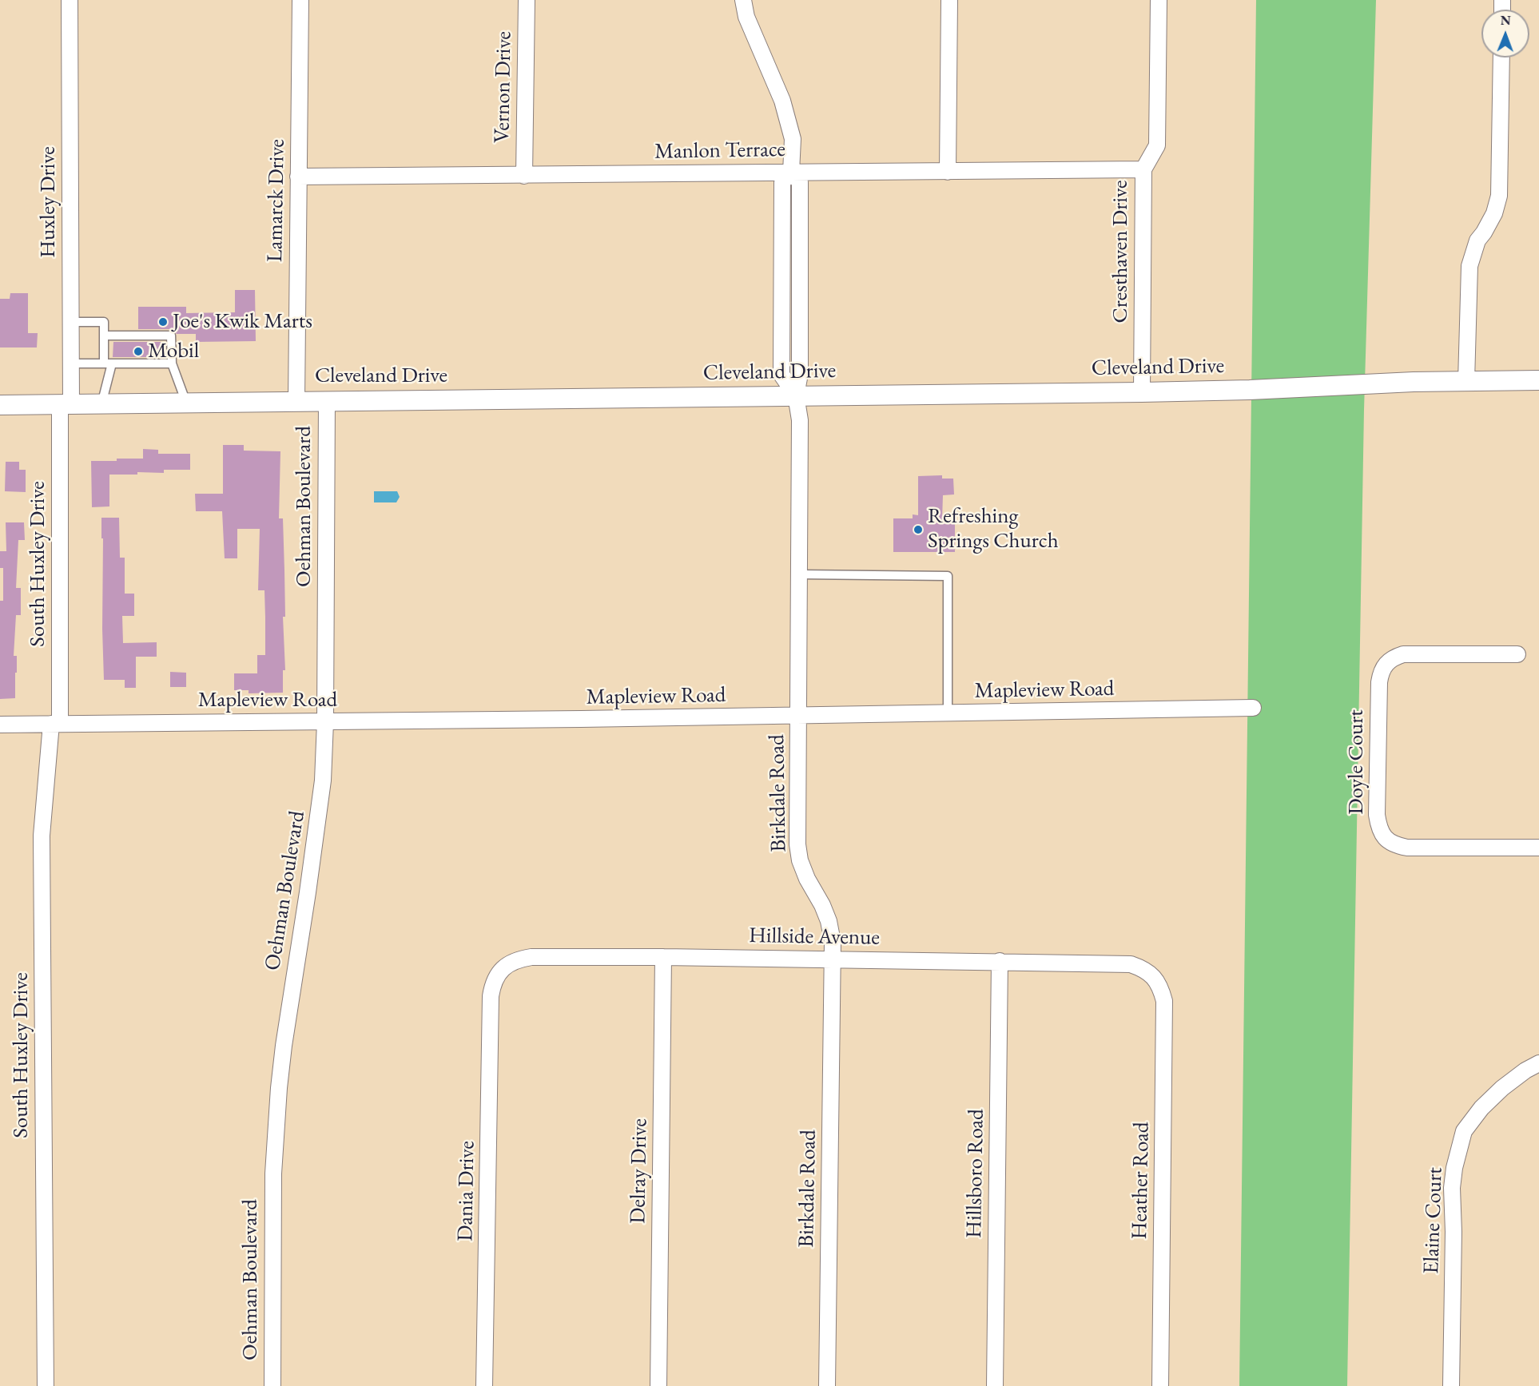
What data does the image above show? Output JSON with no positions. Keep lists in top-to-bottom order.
{
  "streets": {
    "street": [
      "Vernon Drive",
      "Manlon Terrace",
      "Lamarck Drive",
      "Huxley Drive",
      "Cresthaven Drive",
      "Cleveland Drive",
      "Oehman Boulevard",
      "South Huxley Drive",
      "Mapleview Road",
      "Doyle Court",
      "Birkdale Road",
      "Hillside Avenue",
      "Delray Drive",
      "Hillsboro Road",
      "Heather Road",
      "Dania Drive",
      "Elaine Court"
    ]
  },
  "crossings": [
    ["Vernon Drive", "Manlon Terrace"],
    ["Manlon Terrace", "Lamarck Drive"],
    ["Manlon Terrace", "Cresthaven Drive"],
    ["Lamarck Drive", "Cleveland Drive"],
    ["Huxley Drive", "Cleveland Drive"],
    ["Huxley Drive", "South Huxley Drive"],
    ["Cresthaven Drive", "Cleveland Drive"],
    ["Cleveland Drive", "Oehman Boulevard"],
    ["Cleveland Drive", "South Huxley Drive"],
    ["Cleveland Drive", "Birkdale Road"],
    ["Oehman Boulevard", "Mapleview Road"],
    ["South Huxley Drive", "Mapleview Road"],
    ["Mapleview Road", "Birkdale Road"],
    ["Birkdale Road", "Hillside Avenue"],
    ["Hillside Avenue", "Delray Drive"],
    ["Hillside Avenue", "Hillsboro Road"],
    ["Hillside Avenue", "Heather Road"],
    ["Hillside Avenue", "Dania Drive"]
  ],
  "places": ["Joe's Kwik Marts", "Mobil", "Refreshing Springs Church"],
  "north": "top"
}
